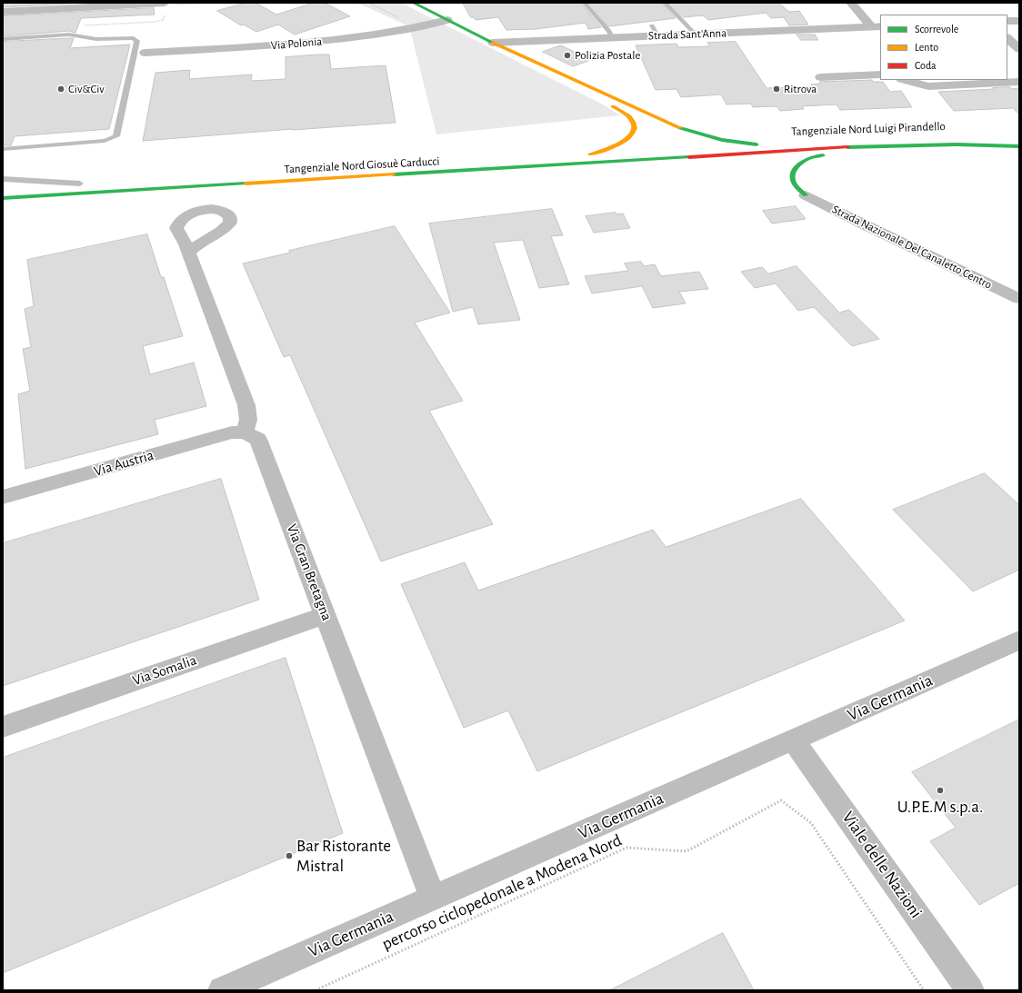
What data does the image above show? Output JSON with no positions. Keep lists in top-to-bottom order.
{
  "streets": {
    "main road": ["Tangenziale Nord Luigi Pirandello", "Tangenziale Nord Giosuè Carducci"],
    "street": [
      "Strada Sant'Anna",
      "Via Polonia",
      "Strada Nazionale Del Canaletto Centro",
      "Via Austria",
      "Via Gran Bretagna",
      "Via Somalia",
      "Via Germania",
      "Viale delle Nazioni"
    ],
    "path": ["percorso ciclopedonale a Modena Nord"]
  },
  "crossings": [
    ["Tangenziale Nord Luigi Pirandello", "Tangenziale Nord Giosuè Carducci"],
    ["Via Austria", "Via Gran Bretagna"],
    ["Via Gran Bretagna", "Via Somalia"],
    ["Via Gran Bretagna", "Via Germania"],
    ["Via Germania", "Viale delle Nazioni"]
  ],
  "places": [
    "Polizia Postale",
    "Civ&Civ",
    "Ritrova",
    "U.P.E.M s.p.a.",
    "Bar Ristorante Mistral"
  ],
  "legend": ["Scorrevole", "Lento", "Coda"]
}
